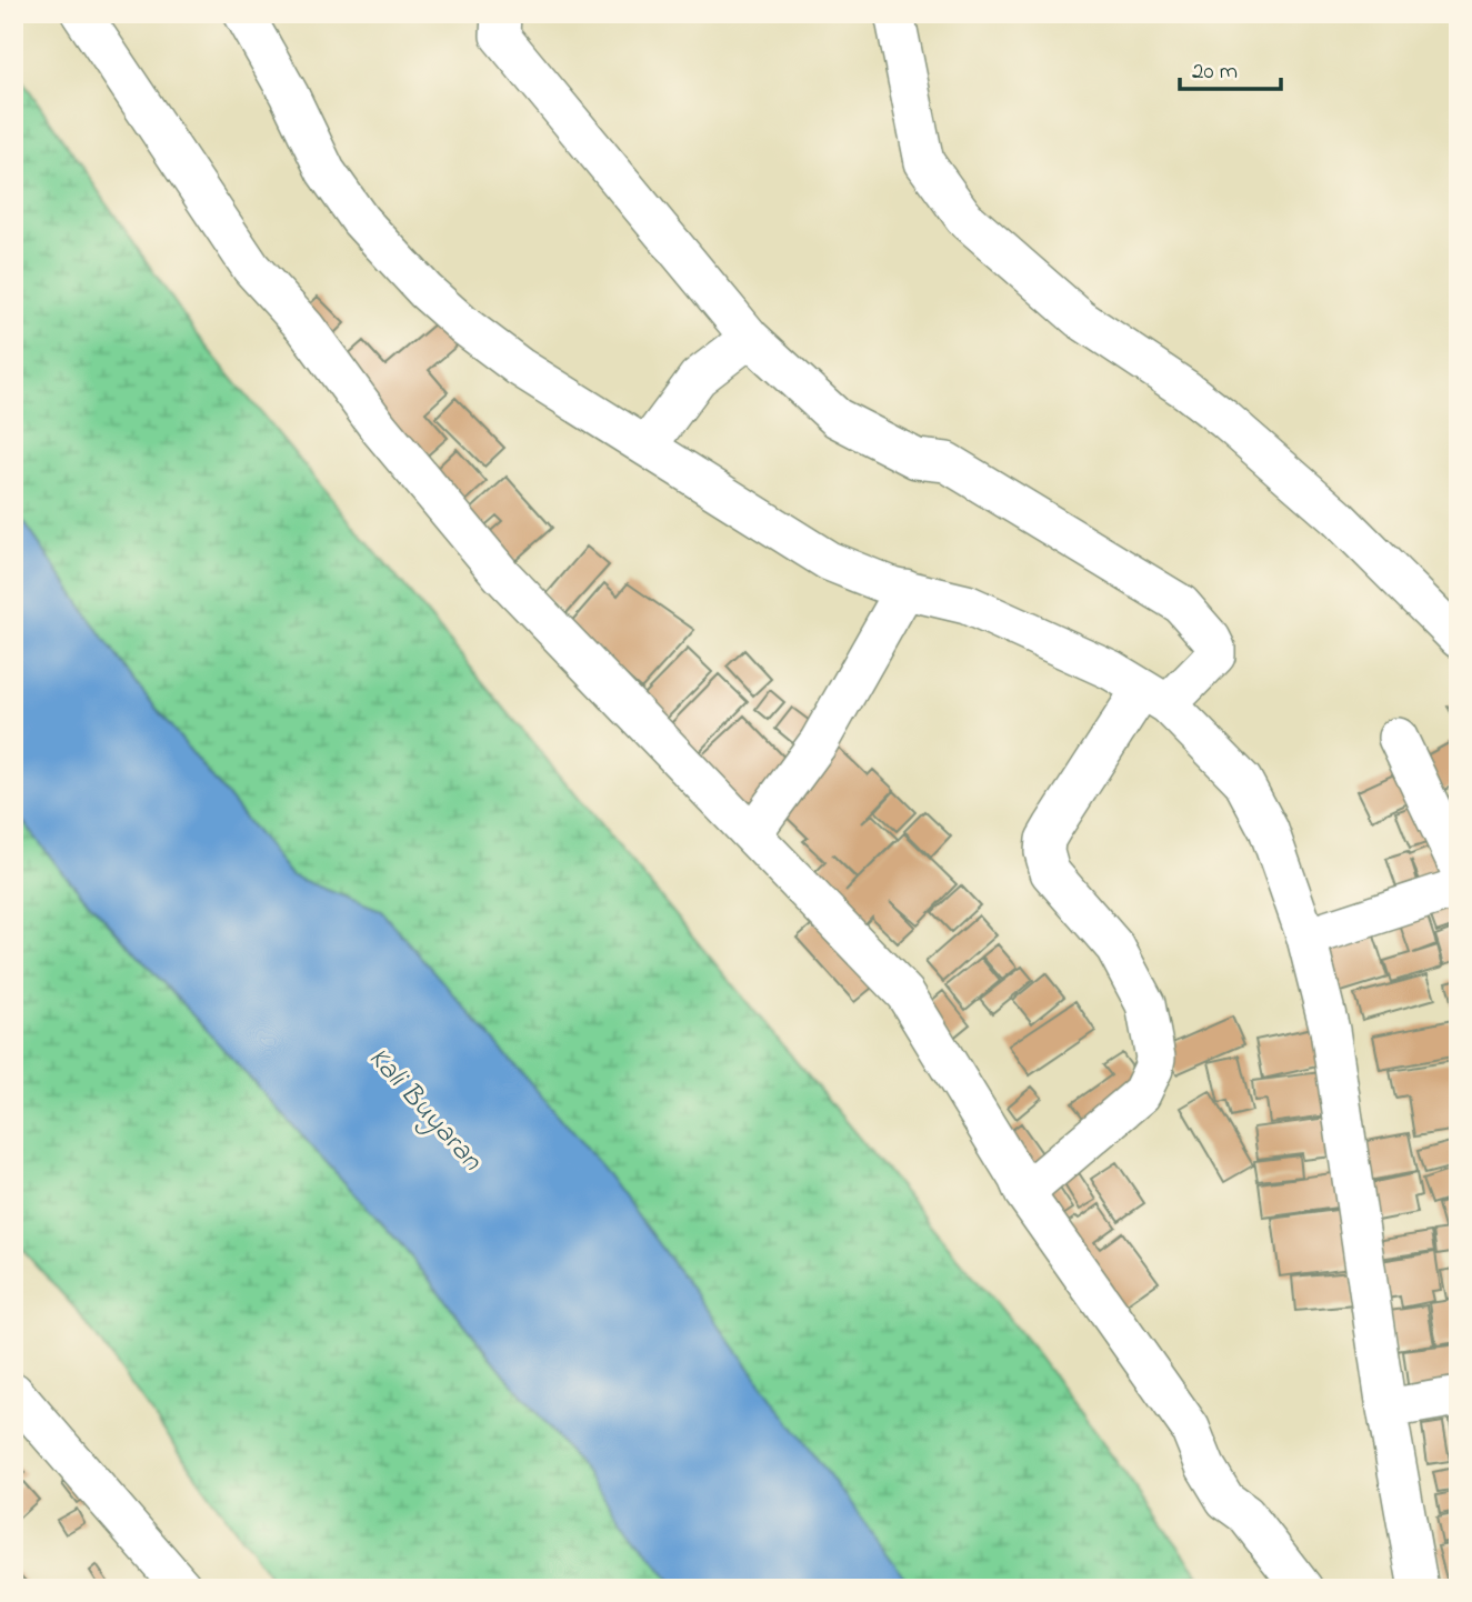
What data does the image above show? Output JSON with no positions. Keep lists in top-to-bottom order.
{
  "water": ["Kali Buyaran"],
  "scale_bar": "20 m"
}
